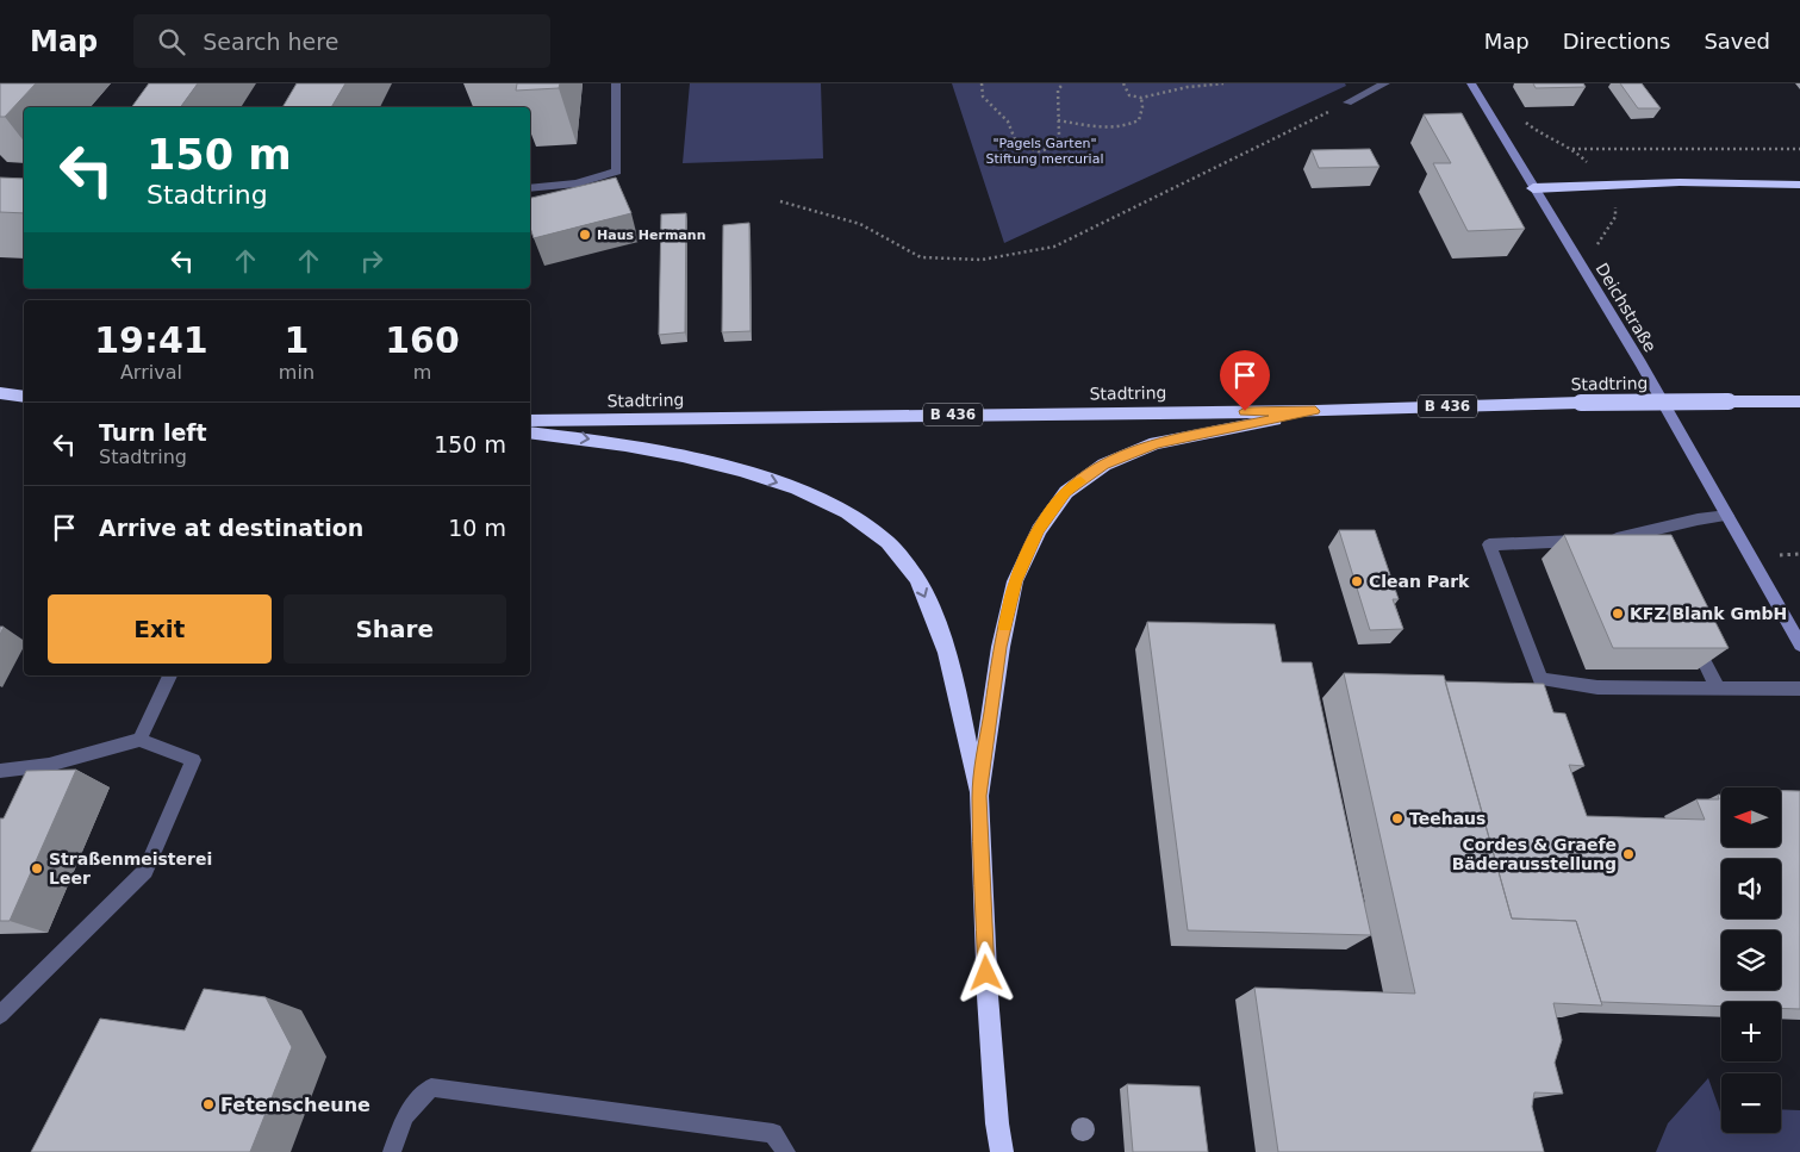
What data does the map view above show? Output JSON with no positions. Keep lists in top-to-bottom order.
{
  "streets": {
    "highway": ["Stadtring", "B 436"],
    "main road": ["Deichstraße"]
  },
  "parks": ["\"Pagels Garten\" Stiftung mercurial"],
  "places": [
    "Haus Hermann",
    "Clean Park",
    "KFZ Blank GmbH",
    "Teehaus",
    "Cordes & Graefe Bäderausstellung",
    "Straßenmeisterei Leer",
    "Fetenscheune"
  ],
  "north": "left",
  "page": {
    "header": "Map",
    "search": "Search here",
    "nav": ["Map", "Directions", "Saved"],
    "turn": ["150 m", "Stadtring"],
    "eta": [
      "19:41",
      "Arrival",
      "1",
      "min",
      "160",
      "m"
    ],
    "list": [
      {
        "name": "Turn left",
        "note": "Stadtring",
        "value": "150 m"
      },
      {
        "name": "Arrive at destination",
        "value": "10 m"
      }
    ],
    "buttons": ["Exit", "Share"],
    "map_buttons": ["+", "−"]
  }
}
